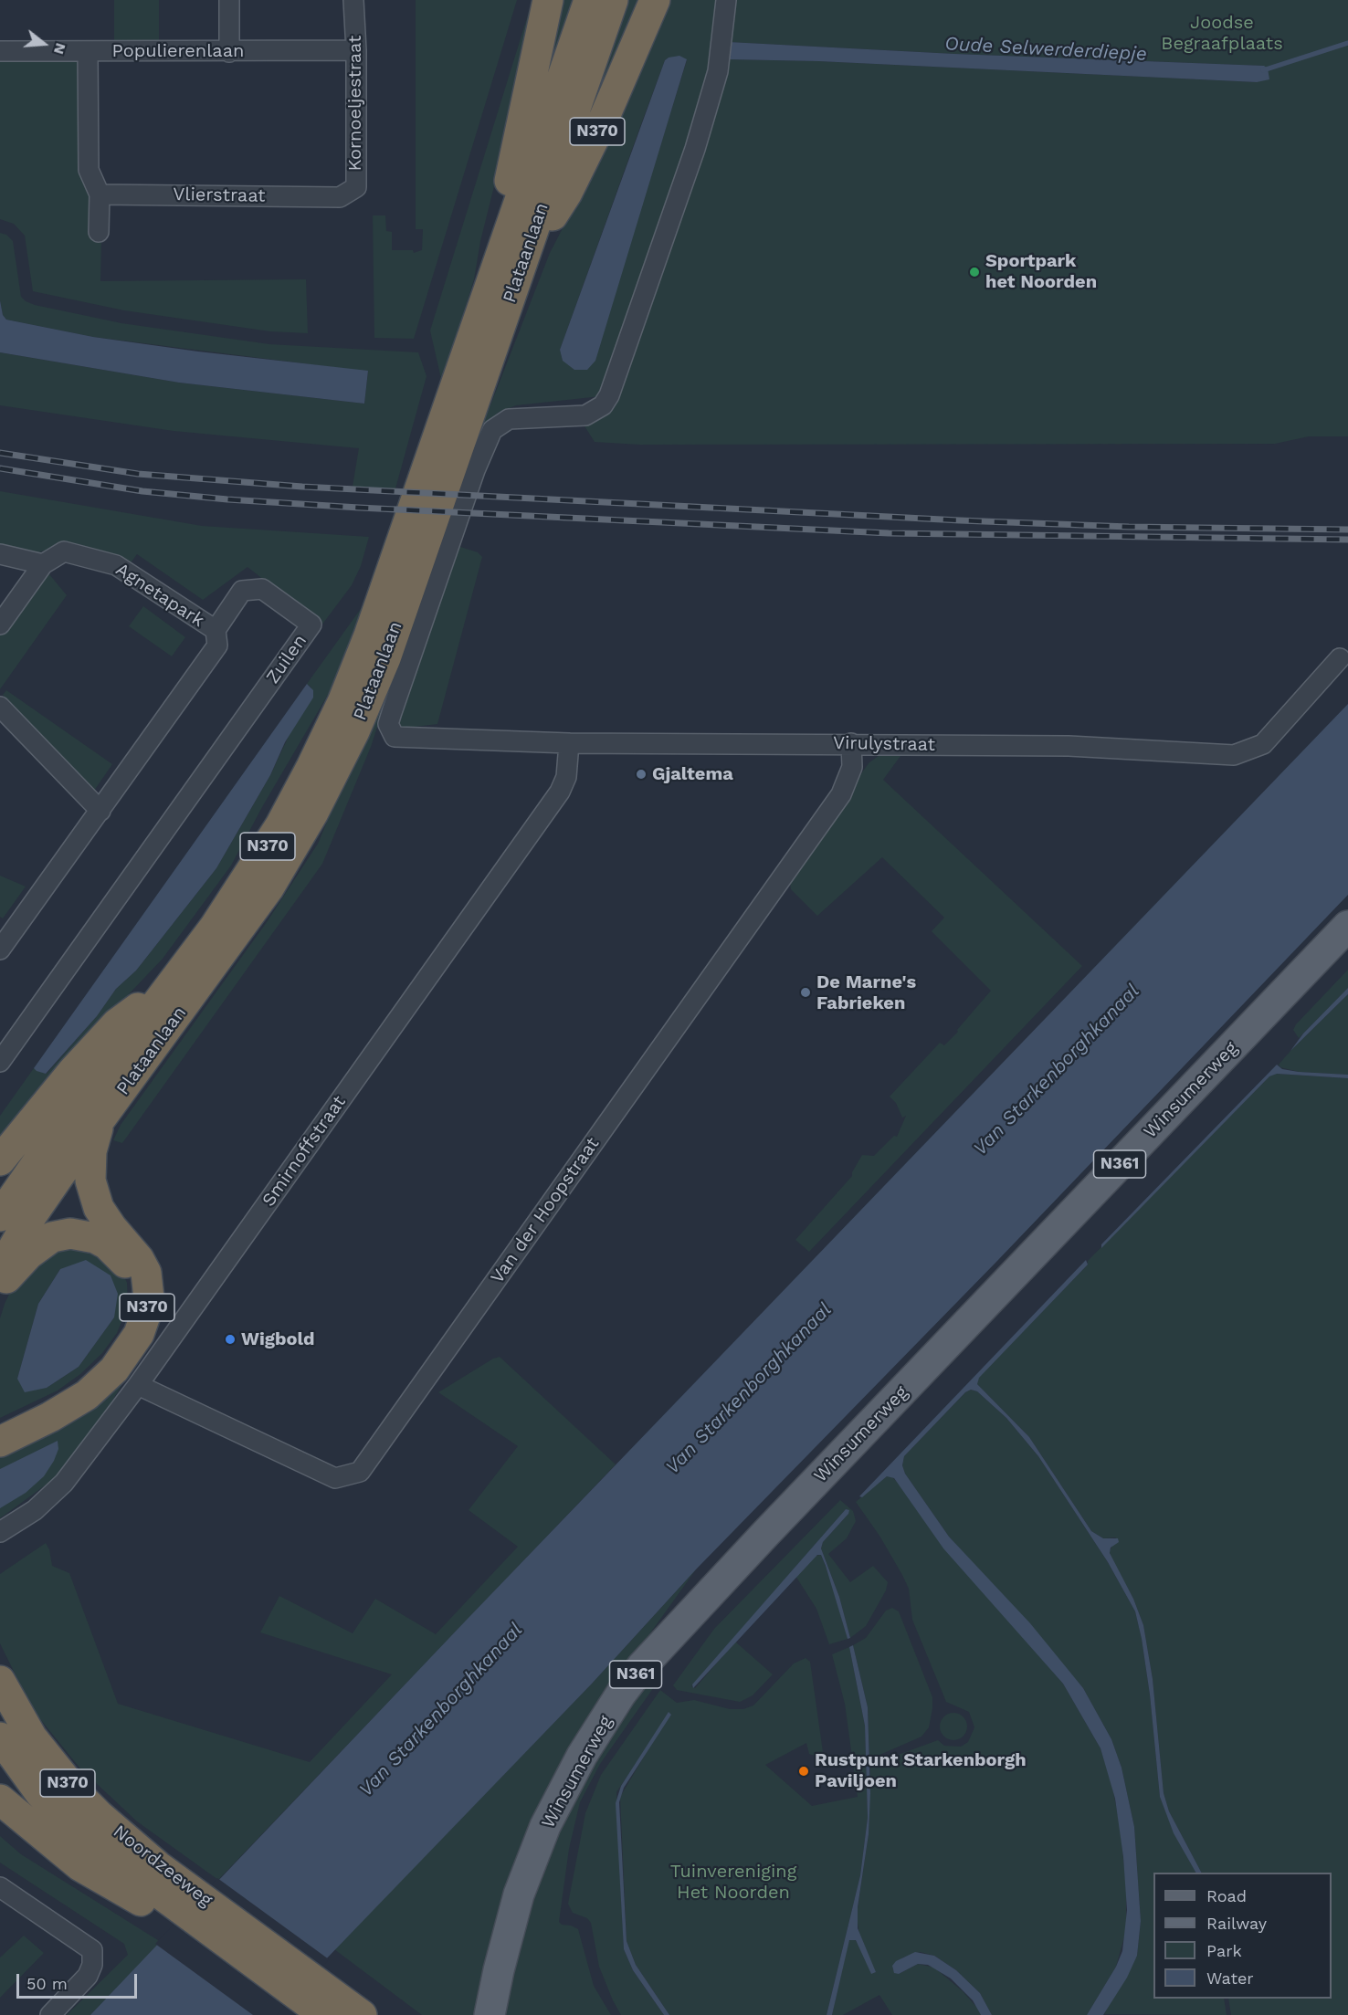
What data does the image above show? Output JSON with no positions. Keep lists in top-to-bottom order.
{
  "streets": {
    "highway": ["N370", "Plataanlaan", "Noordzeeweg"],
    "main road": ["Winsumerweg", "N361"],
    "street": [
      "Populierenlaan",
      "Kornoeljestraat",
      "Vlierstraat",
      "Agnetapark",
      "Zuilen",
      "Virulystraat",
      "Smirnoffstraat",
      "Van der Hoopstraat"
    ]
  },
  "crossings": [
    ["Populierenlaan", "Kornoeljestraat"],
    ["Kornoeljestraat", "Vlierstraat"],
    ["N370", "Plataanlaan"],
    ["N370", "Noordzeeweg"],
    ["Plataanlaan", "Virulystraat"],
    ["Agnetapark", "Zuilen"],
    ["Virulystraat", "Smirnoffstraat"],
    ["Virulystraat", "Van der Hoopstraat"],
    ["Smirnoffstraat", "Van der Hoopstraat"]
  ],
  "water": ["Oude Selwerderdiepje", "Van Starkenborghkanaal"],
  "parks": ["Joodse Begraafplaats", "Tuinvereniging Het Noorden"],
  "places": [
    "Sportpark het Noorden",
    "Gjaltema",
    "De Marne's Fabrieken",
    "Wigbold",
    "Rustpunt Starkenborgh Paviljoen"
  ],
  "legend": [
    "Road",
    "Railway",
    "Park",
    "Water"
  ],
  "scale_bar": "50 m",
  "north": "right"
}
